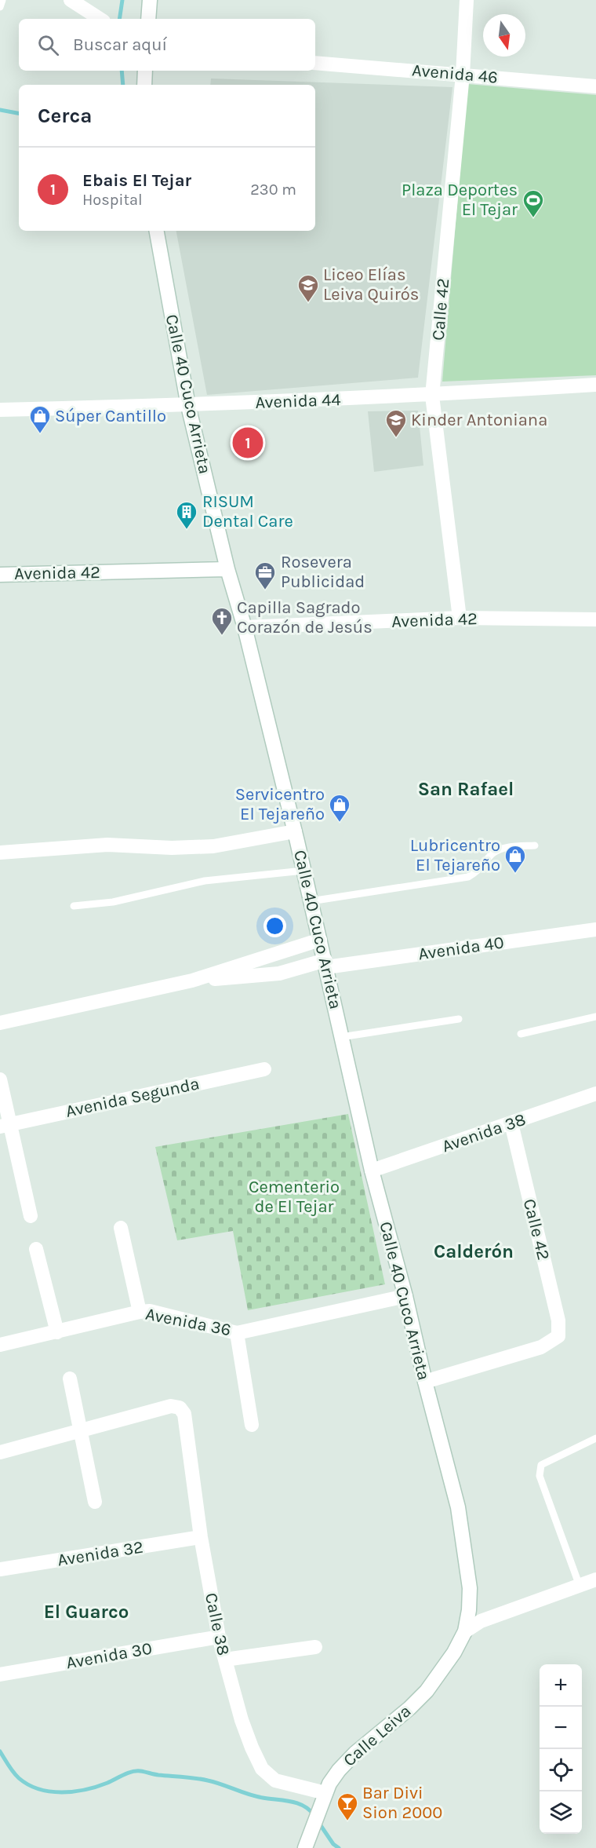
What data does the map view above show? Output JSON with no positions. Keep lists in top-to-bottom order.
{
  "streets": {
    "street": [
      "Avenida 46",
      "Calle 42",
      "Calle 40 Cuco Arrieta",
      "Avenida 44",
      "Avenida 42",
      "Avenida 40",
      "Avenida Segunda",
      "Avenida 38",
      "Avenida 36",
      "Avenida 32",
      "Calle 38",
      "Avenida 30",
      "Calle Leiva"
    ]
  },
  "crossings": [
    ["Avenida 46", "Calle 42"],
    ["Calle 42", "Calle 40 Cuco Arrieta"],
    ["Calle 42", "Avenida 44"],
    ["Calle 42", "Avenida 42"],
    ["Calle 42", "Avenida 38"],
    ["Calle 40 Cuco Arrieta", "Avenida 44"],
    ["Calle 40 Cuco Arrieta", "Avenida 42"],
    ["Calle 40 Cuco Arrieta", "Avenida 40"],
    ["Calle 40 Cuco Arrieta", "Avenida 38"],
    ["Calle 40 Cuco Arrieta", "Avenida 36"],
    ["Calle 40 Cuco Arrieta", "Calle Leiva"],
    ["Avenida 32", "Calle 38"],
    ["Calle 38", "Avenida 30"],
    ["Calle 38", "Calle Leiva"]
  ],
  "districts": ["San Rafael", "Calderón", "El Guarco"],
  "parks": ["Cementerio de El Tejar"],
  "places": {
    "sports": ["Plaza Deportes El Tejar"],
    "school or university": ["Liceo Elías Leiva Quirós", "Kinder Antoniana"],
    "shop": ["Súper Cantillo", "Servicentro El Tejareño", "Lubricentro El Tejareño"],
    "building": ["RISUM Dental Care"],
    "office": ["Rosevera Publicidad"],
    "church": ["Capilla Sagrado Corazón de Jesús"],
    "bar": ["Bar Divi Sion 2000"]
  },
  "north": "bottom",
  "page": {
    "search": "Buscar aquí",
    "heading": "Cerca",
    "list": [
      {
        "mark": "1",
        "name": "Ebais El Tejar",
        "note": "Hospital",
        "value": "230 m"
      }
    ],
    "pins": "1",
    "map_buttons": ["+", "−"]
  }
}
